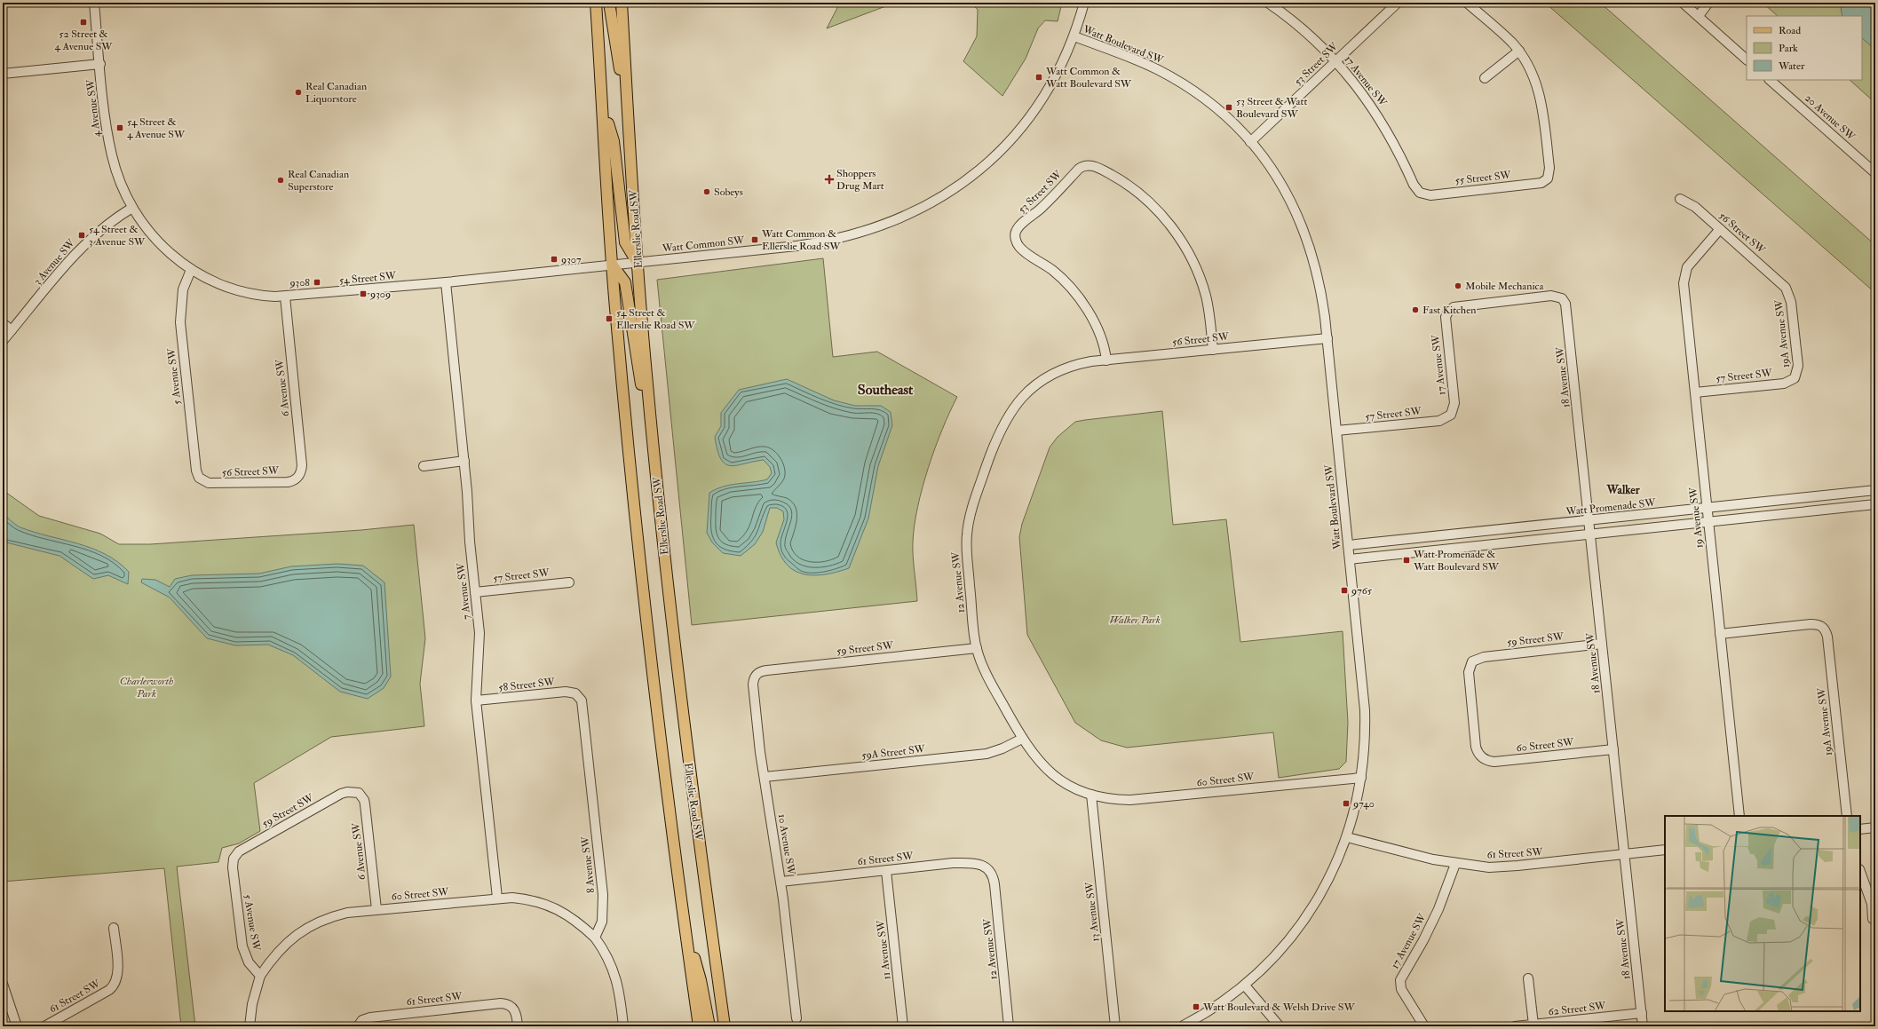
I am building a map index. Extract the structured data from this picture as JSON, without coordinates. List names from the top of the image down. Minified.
{"streets":{"main road":["Ellerslie Road SW"],"street":["Watt Boulevard SW","53 Street SW","17 Avenue SW","4 Avenue SW","20 Avenue SW","55 Street SW","56 Street SW","Watt Common SW","3 Avenue SW","54 Street SW","19A Avenue SW","57 Street SW","5 Avenue SW","18 Avenue SW","6 Avenue SW","Watt Promenade SW","19 Avenue SW","12 Avenue SW","7 Avenue SW","59 Street SW","58 Street SW","60 Street SW","59A Street SW","10 Avenue SW","61 Street SW","8 Avenue SW","13 Avenue SW","11 Avenue SW","62 Street SW"]},"crossings":[["Watt Boulevard SW","53 Street SW"],["Watt Boulevard SW","56 Street SW"],["Watt Boulevard SW","Watt Common SW"],["Watt Boulevard SW","57 Street SW"],["Watt Boulevard SW","Watt Promenade SW"],["Watt Boulevard SW","60 Street SW"],["Watt Boulevard SW","61 Street SW"],["53 Street SW","17 Avenue SW"],["53 Street SW","56 Street SW"],["17 Avenue SW","55 Street SW"],["17 Avenue SW","57 Street SW"],["17 Avenue SW","18 Avenue SW"],["17 Avenue SW","61 Street SW"],["4 Avenue SW","3 Avenue SW"],["4 Avenue SW","54 Street SW"],["Ellerslie Road SW","Watt Common SW"],["Ellerslie Road SW","54 Street SW"],["56 Street SW","19A Avenue SW"],["56 Street SW","5 Avenue SW"],["56 Street SW","6 Avenue SW"],["56 Street SW","19 Avenue SW"],["56 Street SW","12 Avenue SW"],["Watt Common SW","54 Street SW"],["3 Avenue SW","54 Street SW"],["54 Street SW","5 Avenue SW"],["54 Street SW","6 Avenue SW"],["54 Street SW","7 Avenue SW"],["19A Avenue SW","57 Street SW"],["19A Avenue SW","19 Avenue SW"],["57 Street SW","19 Avenue SW"],["57 Street SW","7 Avenue SW"],["5 Avenue SW","59 Street SW"],["5 Avenue SW","60 Street SW"],["18 Avenue SW","Watt Promenade SW"],["18 Avenue SW","59 Street SW"],["18 Avenue SW","60 Street SW"],["18 Avenue SW","61 Street SW"],["18 Avenue SW","62 Street SW"],["6 Avenue SW","59 Street SW"],["6 Avenue SW","60 Street SW"],["Watt Promenade SW","19 Avenue SW"],["12 Avenue SW","59 Street SW"],["12 Avenue SW","60 Street SW"],["12 Avenue SW","59A Street SW"],["12 Avenue SW","61 Street SW"],["12 Avenue SW","13 Avenue SW"],["7 Avenue SW","58 Street SW"],["7 Avenue SW","60 Street SW"],["59 Street SW","60 Street SW"],["59 Street SW","10 Avenue SW"],["58 Street SW","8 Avenue SW"],["60 Street SW","8 Avenue SW"],["60 Street SW","13 Avenue SW"],["59A Street SW","10 Avenue SW"],["10 Avenue SW","61 Street SW"],["61 Street SW","11 Avenue SW"]],"districts":["Southeast","Walker"],"parks":["Walker Park","Charlesworth Park"],"places":{"transit":["52 Street & 4 Avenue SW","Watt Common & Watt Boulevard SW","53 Street & Watt Boulevard SW","54 Street & 4 Avenue SW","54 Street & 3 Avenue SW","Watt Common & Ellerslie Road SW","9307","9308","9309","54 Street & Ellerslie Road SW","Watt Promenade & Watt Boulevard SW","9765","9740","Watt Boulevard & Welsh Drive SW"],"other":["Real Canadian Liquorstore","Real Canadian Superstore","Sobeys","Mobile Mechanica","Fast Kitchen"],"health":["Shoppers Drug Mart"]},"legend":["Road","Park","Water"]}
